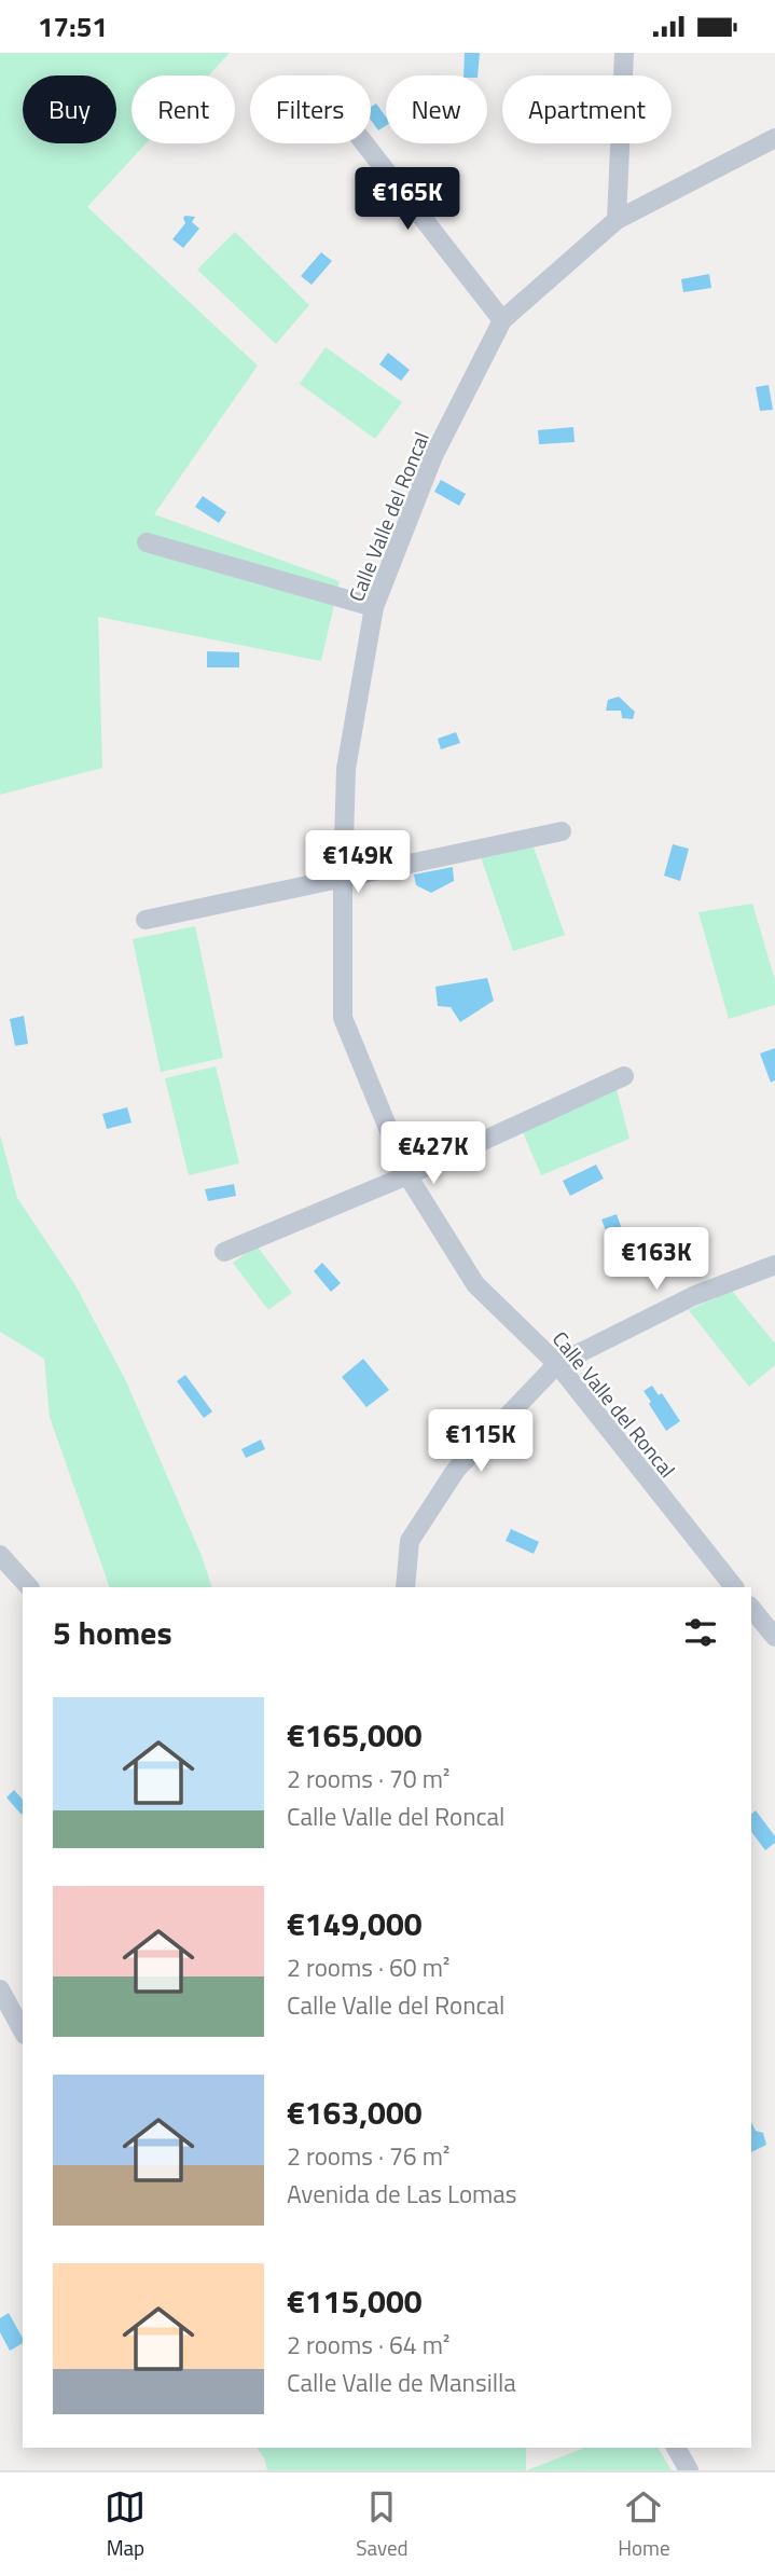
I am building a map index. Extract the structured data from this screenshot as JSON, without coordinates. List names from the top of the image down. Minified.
{"streets":{"street":["Calle Valle del Roncal"]},"page":{"status":"17:51","chip":["Buy","Rent","Filters","New","Apartment"],"price":["€165K","€149K","€427K","€163K","€115K"],"heading":"5 homes","list":[{"name":"€165,000","note":"2 rooms · 70 m² · Calle Valle del Roncal"},{"name":"€149,000","note":"2 rooms · 60 m² · Calle Valle del Roncal"},{"name":"€163,000","note":"2 rooms · 76 m² · Avenida de Las Lomas"},{"name":"€115,000","note":"2 rooms · 64 m² · Calle Valle de Mansilla"}],"tabs":["Map","Saved","Home"]}}
